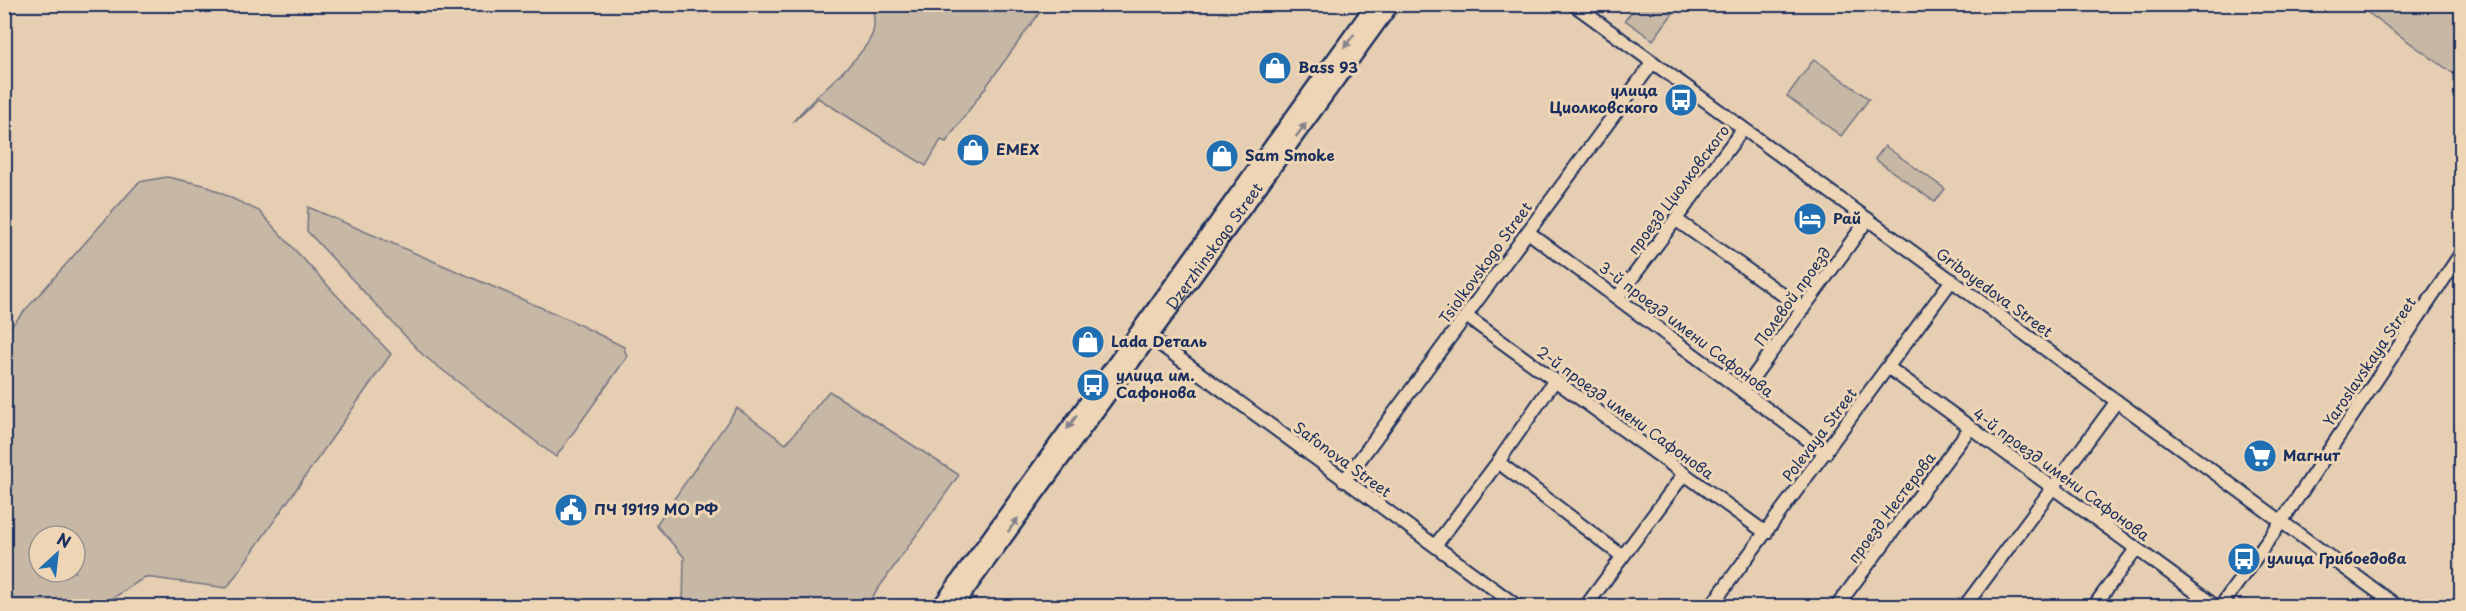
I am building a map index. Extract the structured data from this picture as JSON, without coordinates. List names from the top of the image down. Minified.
{"streets":{"main road":["Dzerzhinskogo Street"],"street":["проезд Циолковского","Tsiolkovskogo Street","Griboyedova Street","Полевой проезд","3-й проезд имени Сафонова","Yaroslavskaya Street","2-й проезд имени Сафонова","Polevaya Street","Safonova Street","4-й проезд имени Сафонова","проезд Нестерова"]},"crossings":[["проезд Циолковского","Griboyedova Street"],["проезд Циолковского","3-й проезд имени Сафонова"],["Dzerzhinskogo Street","Safonova Street"],["Tsiolkovskogo Street","Griboyedova Street"],["Tsiolkovskogo Street","3-й проезд имени Сафонова"],["Tsiolkovskogo Street","2-й проезд имени Сафонова"],["Tsiolkovskogo Street","Safonova Street"],["Griboyedova Street","Полевой проезд"],["Griboyedova Street","Yaroslavskaya Street"],["Griboyedova Street","Polevaya Street"],["Полевой проезд","3-й проезд имени Сафонова"],["3-й проезд имени Сафонова","Polevaya Street"],["2-й проезд имени Сафонова","Polevaya Street"],["Polevaya Street","4-й проезд имени Сафонова"],["4-й проезд имени Сафонова","проезд Нестерова"]],"places":{"shop":["Bass 93","EMEX","Sam Smoke","Lada Dеталь"],"bus stop":["улица Циолковского","улица им. Сафонова","улица Грибоедова"],"hotel":["Рай"],"supermarket":["Магнит"],"public building":["ПЧ 19119 МО РФ"]},"north":"top right"}
